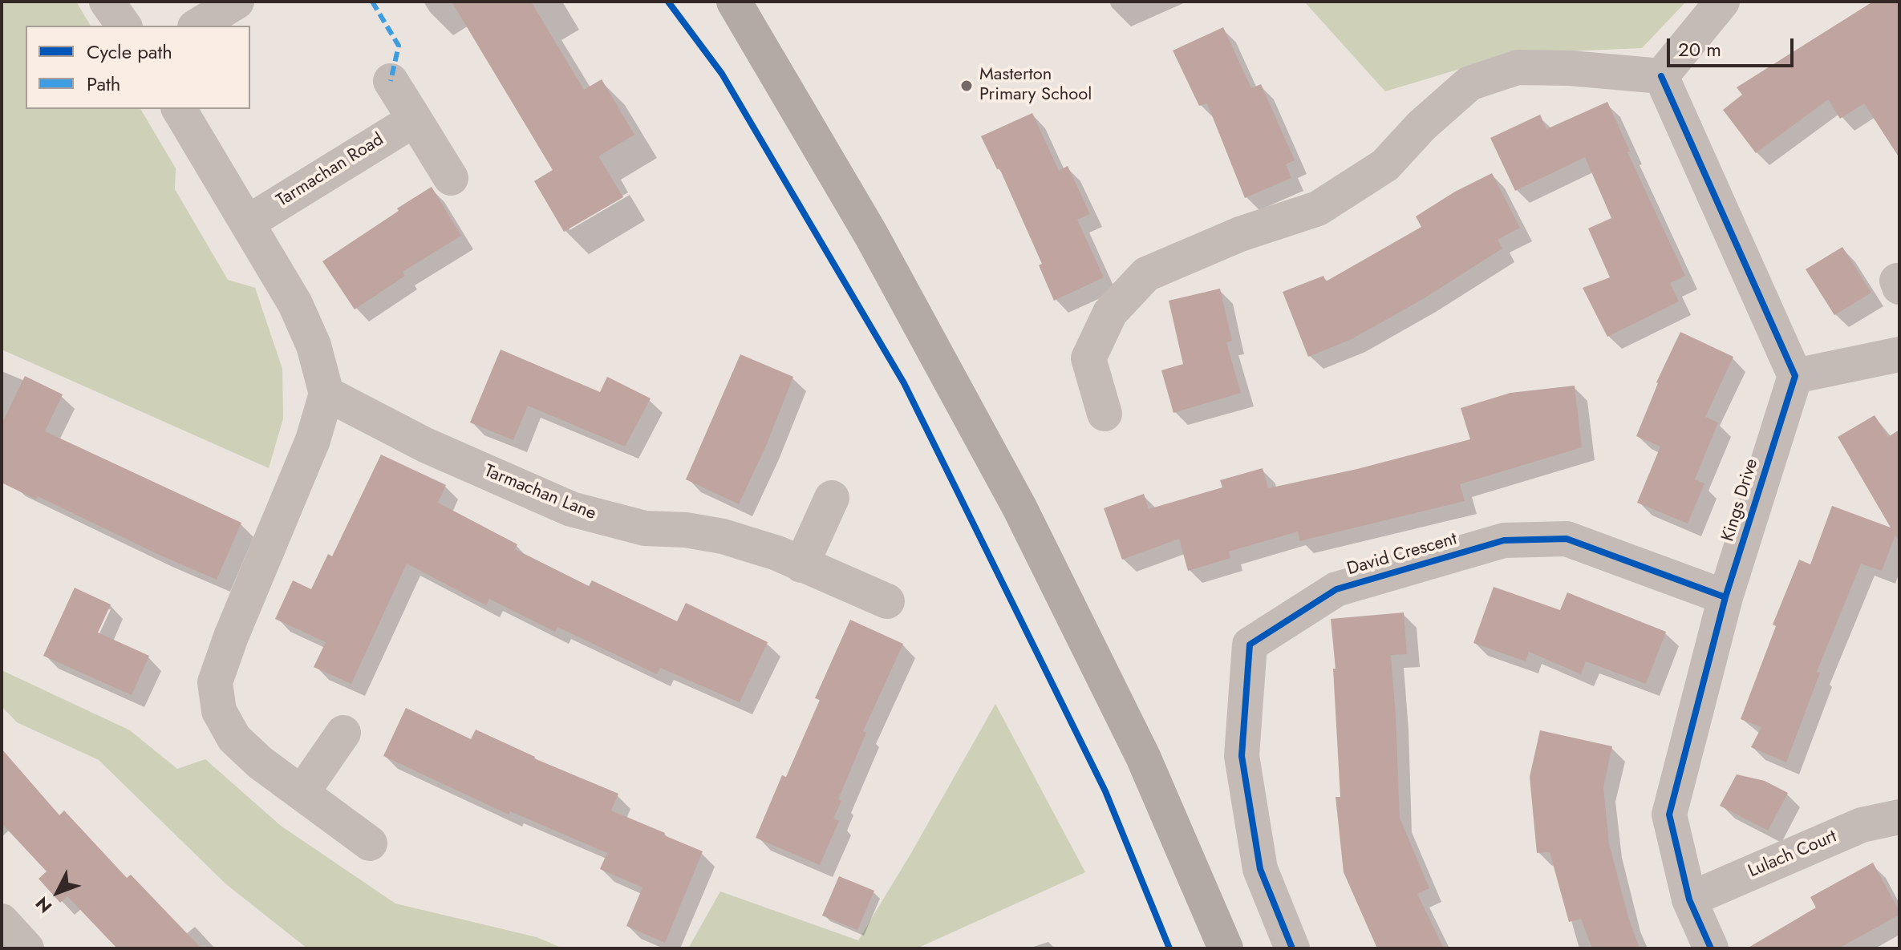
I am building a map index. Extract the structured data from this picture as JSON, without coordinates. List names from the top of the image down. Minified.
{"streets":{"street":["Tarmachan Road","Tarmachan Lane","Kings Drive","David Crescent","Lulach Court"]},"crossings":[["Kings Drive","David Crescent"],["Kings Drive","Lulach Court"]],"places":["Masterton Primary School"],"legend":["Cycle path","Path"],"scale_bar":"20 m","north":"bottom left"}
